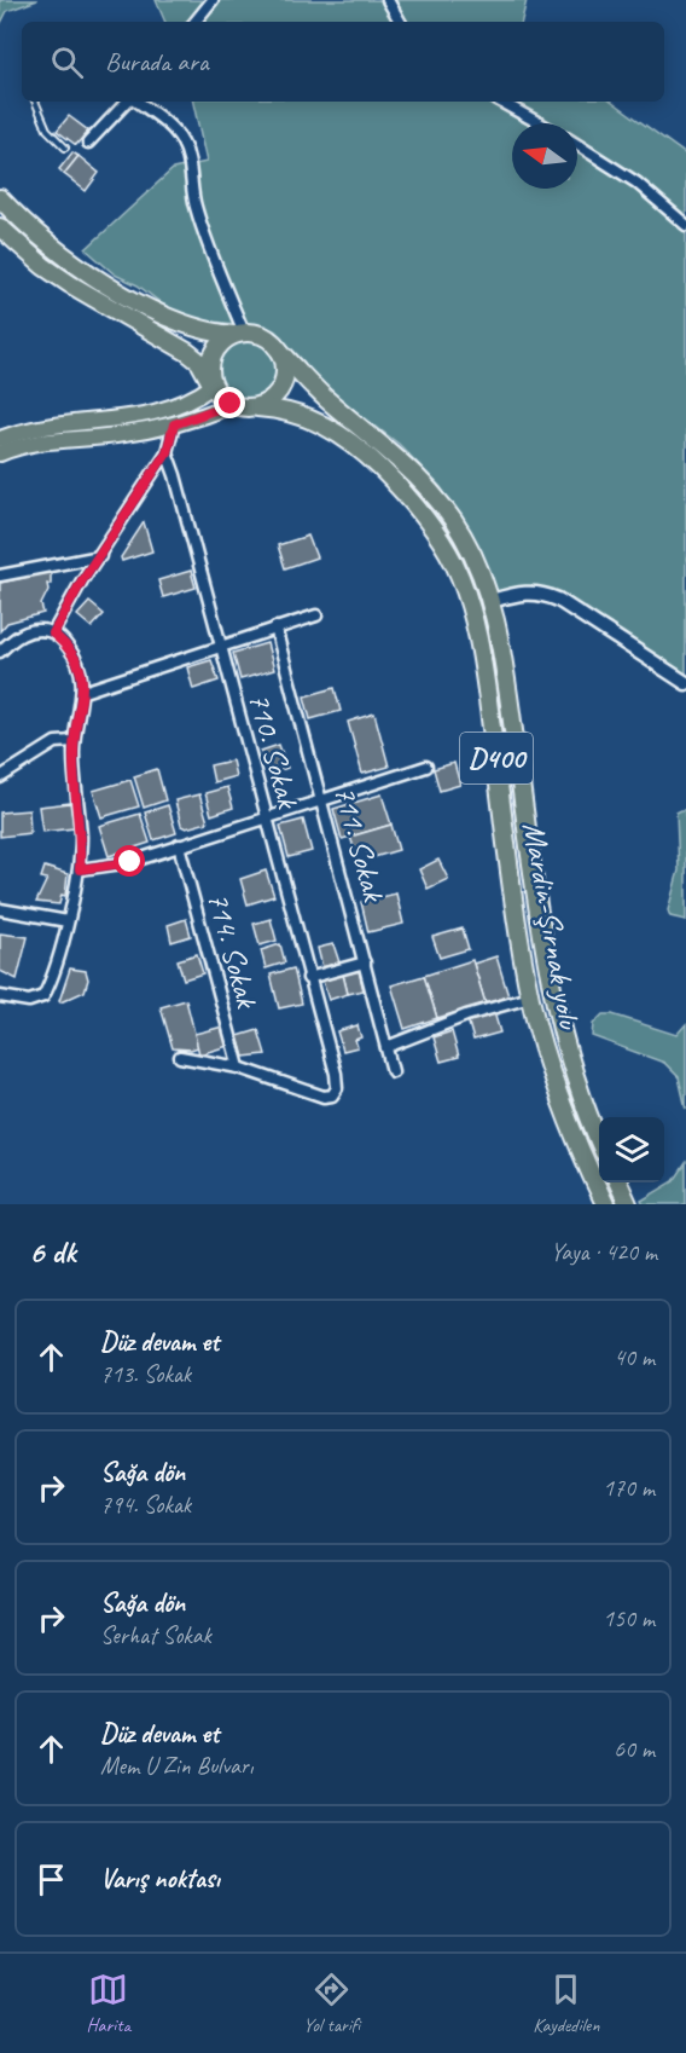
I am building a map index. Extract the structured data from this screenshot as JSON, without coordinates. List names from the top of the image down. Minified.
{"streets":{"highway":["D400","Mardin-Şırnak yolu"],"street":["710. Sokak","711. Sokak","714. Sokak"]},"crossings":[["710. Sokak","714. Sokak"]],"north":"left","page":{"search":"Burada ara","heading":["6 dk","Yaya · 420 m"],"list":[["Düz devam et","713. Sokak","40 m"],["Sağa dön","794. Sokak","170 m"],["Sağa dön","Serhat Sokak","150 m"],["Düz devam et","Mem U Zin Bulvarı","60 m"],"Varış noktası"],"nav":["Harita","Yol tarifi","Kaydedilen"]}}
